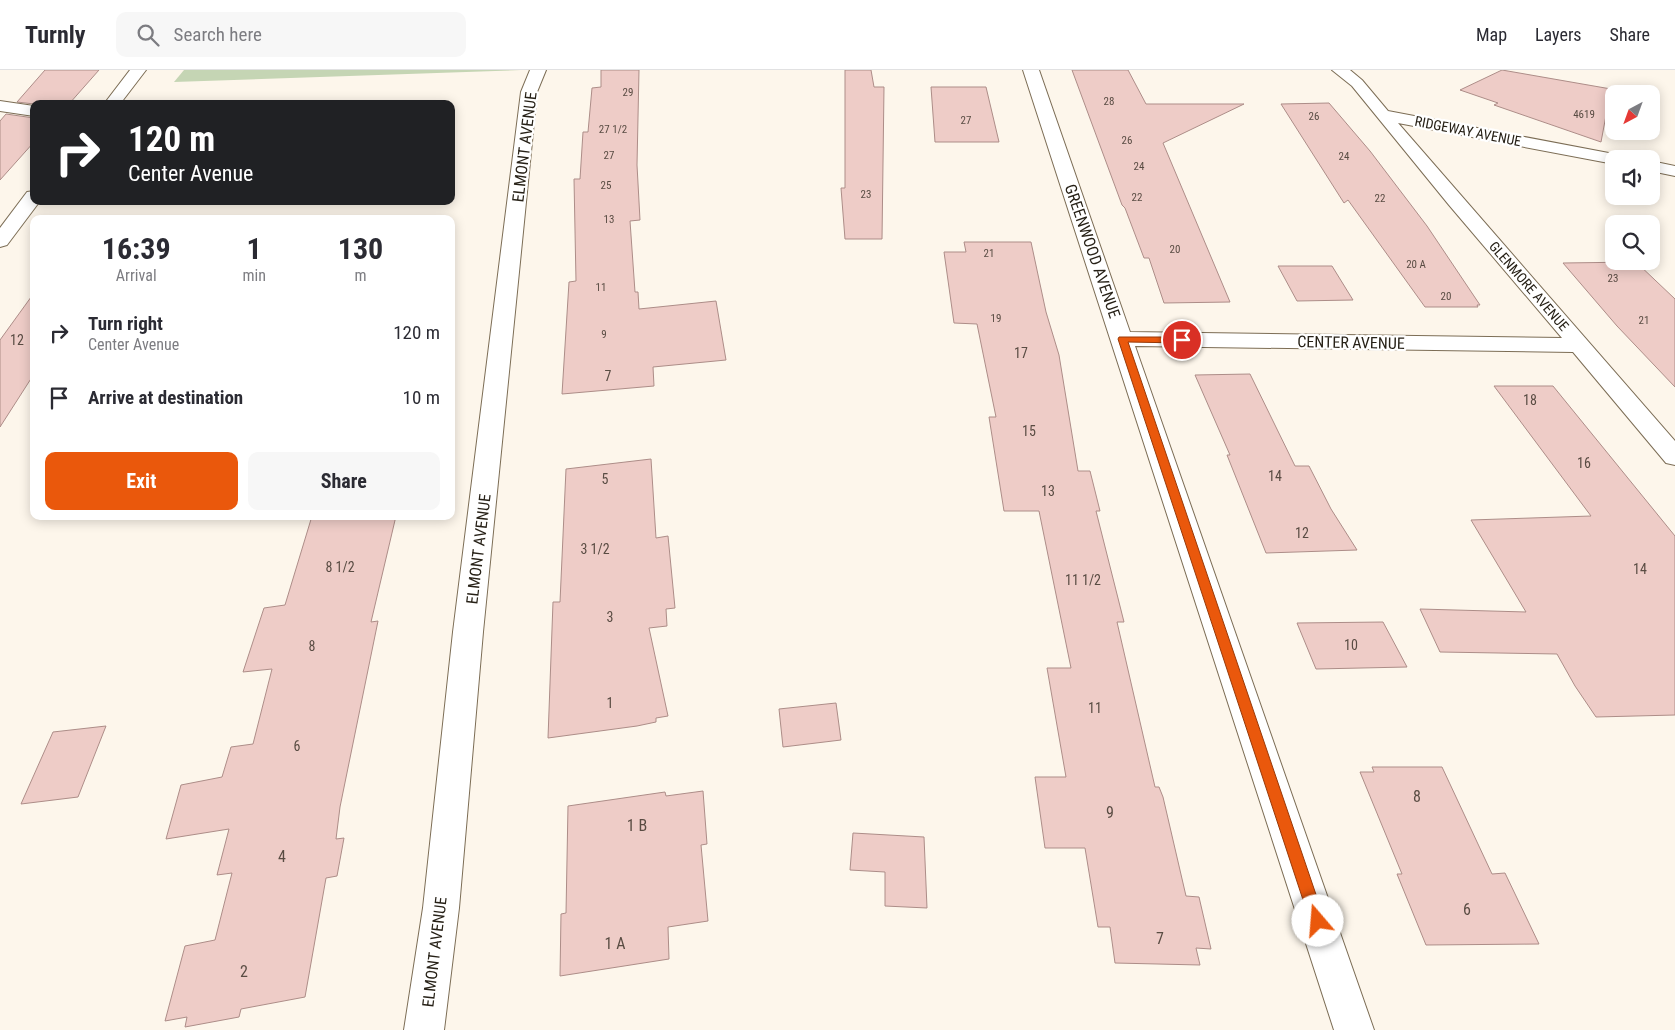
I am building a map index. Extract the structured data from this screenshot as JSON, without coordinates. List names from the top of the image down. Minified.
{"streets":{"street":["RIDGEWAY AVENUE","ELMONT AVENUE","GREENWOOD AVENUE","GLENMORE AVENUE","CENTER AVENUE"]},"crossings":[["RIDGEWAY AVENUE","GLENMORE AVENUE"],["GREENWOOD AVENUE","CENTER AVENUE"],["GLENMORE AVENUE","CENTER AVENUE"]],"house_numbers":["29","28","4619","26","27","27 1/2","26","27","24","24","25","23","22","22","13","20","21","20 A","23","11","20","19","21","9","12","17","7","18","15","16","14","5","13","12","3 1/2","8 1/2","14","11 1/2","3","10","8","1","11","6","8","9","1 B","4","6","7","1 A","2"],"north":"bottom left","page":{"header":"Turnly","search":"Search here","nav":["Map","Layers","Share"],"turn":["120 m","Center Avenue"],"eta":["16:39","Arrival","1","min","130","m"],"list":[{"name":"Turn right","note":"Center Avenue","value":"120 m"},{"name":"Arrive at destination","value":"10 m"}],"buttons":["Exit","Share"]}}
